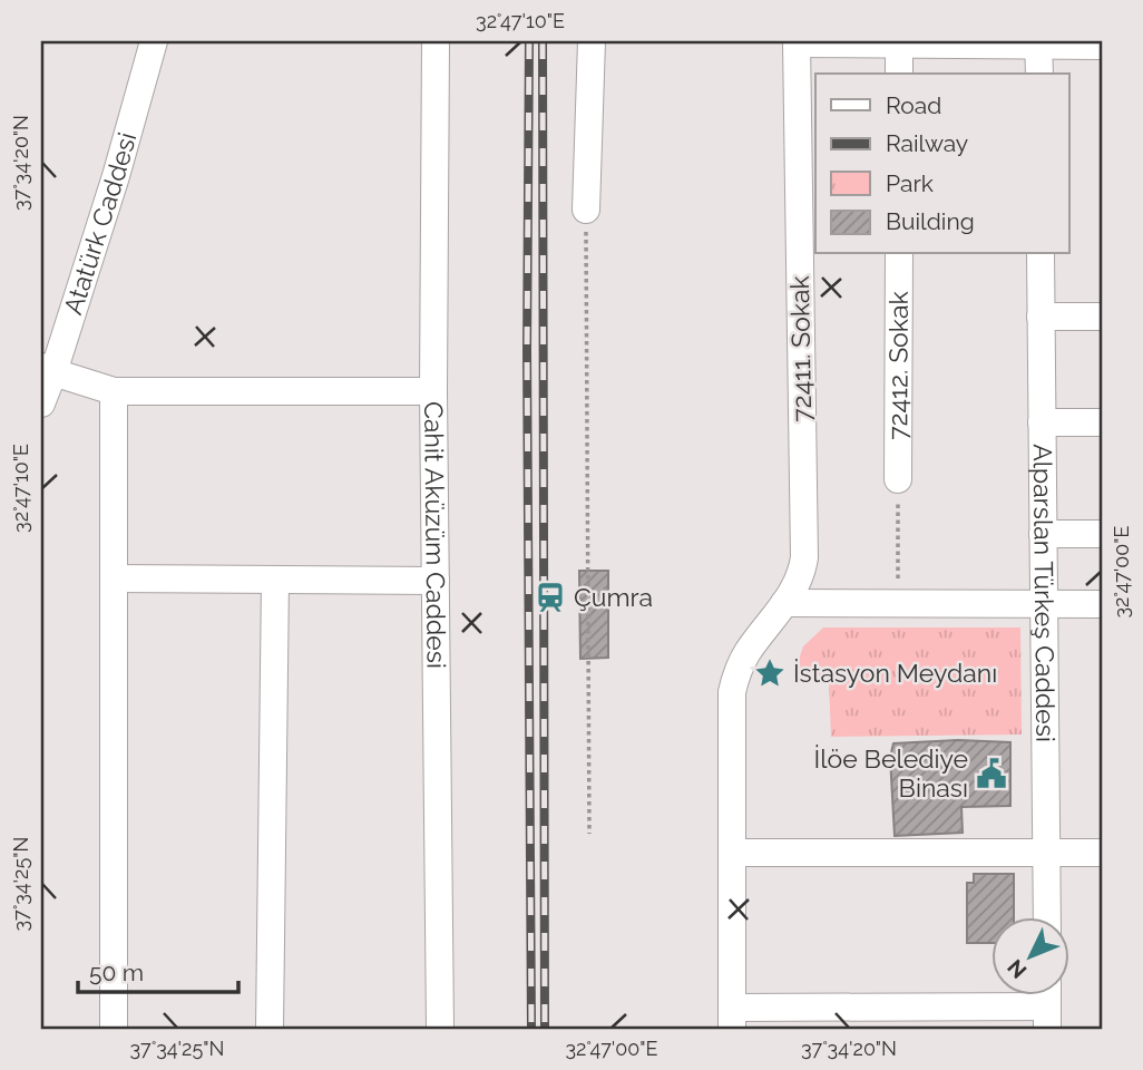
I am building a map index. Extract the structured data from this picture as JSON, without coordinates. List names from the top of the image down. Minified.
{"streets":{"street":["Atatürk Caddesi","72411. Sokak","72412. Sokak","Cahit Aküzüm Caddesi","Alparslan Türkeş Caddesi"]},"places":{"station":["Çumra"],"place":["İstasyon Meydanı"],"public building":["İlöe Belediye Binası"]},"legend":["Road","Railway","Park","Building"],"scale_bar":"50 m","north":"bottom left","coordinates":["32°47'10\"E","37°34'20\"N","32°47'00\"E","37°34'25\"N"]}
